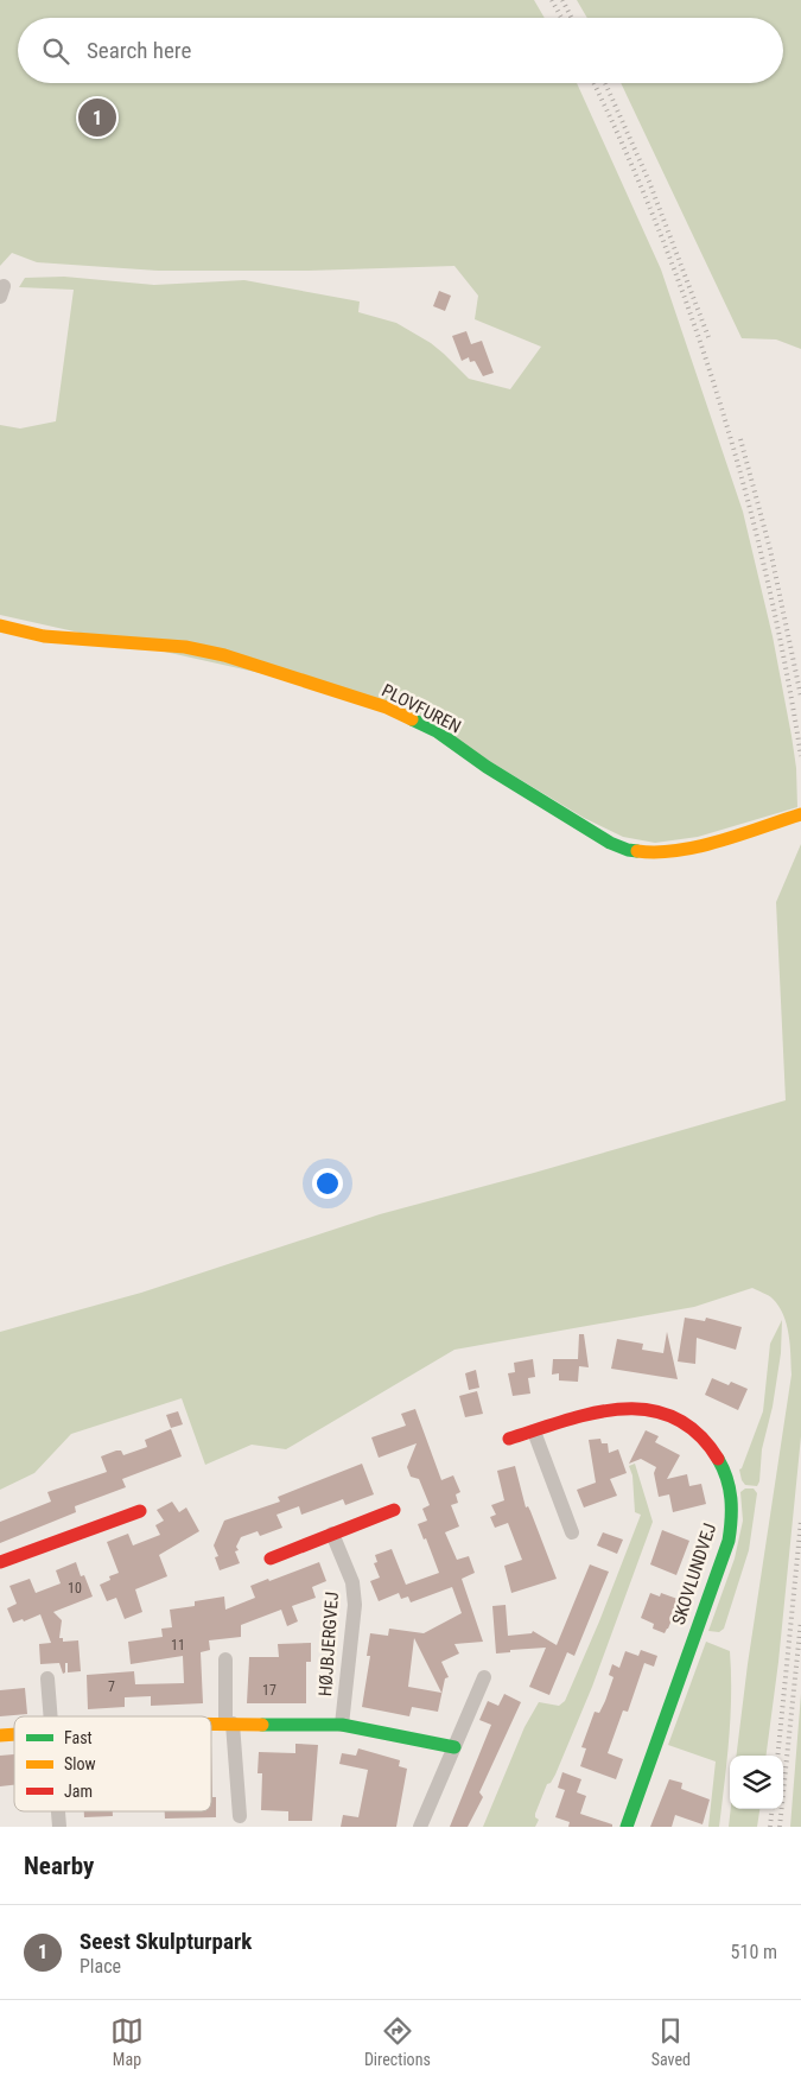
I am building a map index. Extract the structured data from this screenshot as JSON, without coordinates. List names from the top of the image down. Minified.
{"streets":{"street":["PLOVFUREN","SKOVLUNDVEJ","HØJBJERGVEJ"]},"house_numbers":["10","11","7","17"],"legend":["Fast","Slow","Jam"],"page":{"search":"Search here","pins":"1","heading":"Nearby","list":[{"mark":"1","name":"Seest Skulpturpark","note":"Place","value":"510 m"}],"nav":["Map","Directions","Saved"]}}
